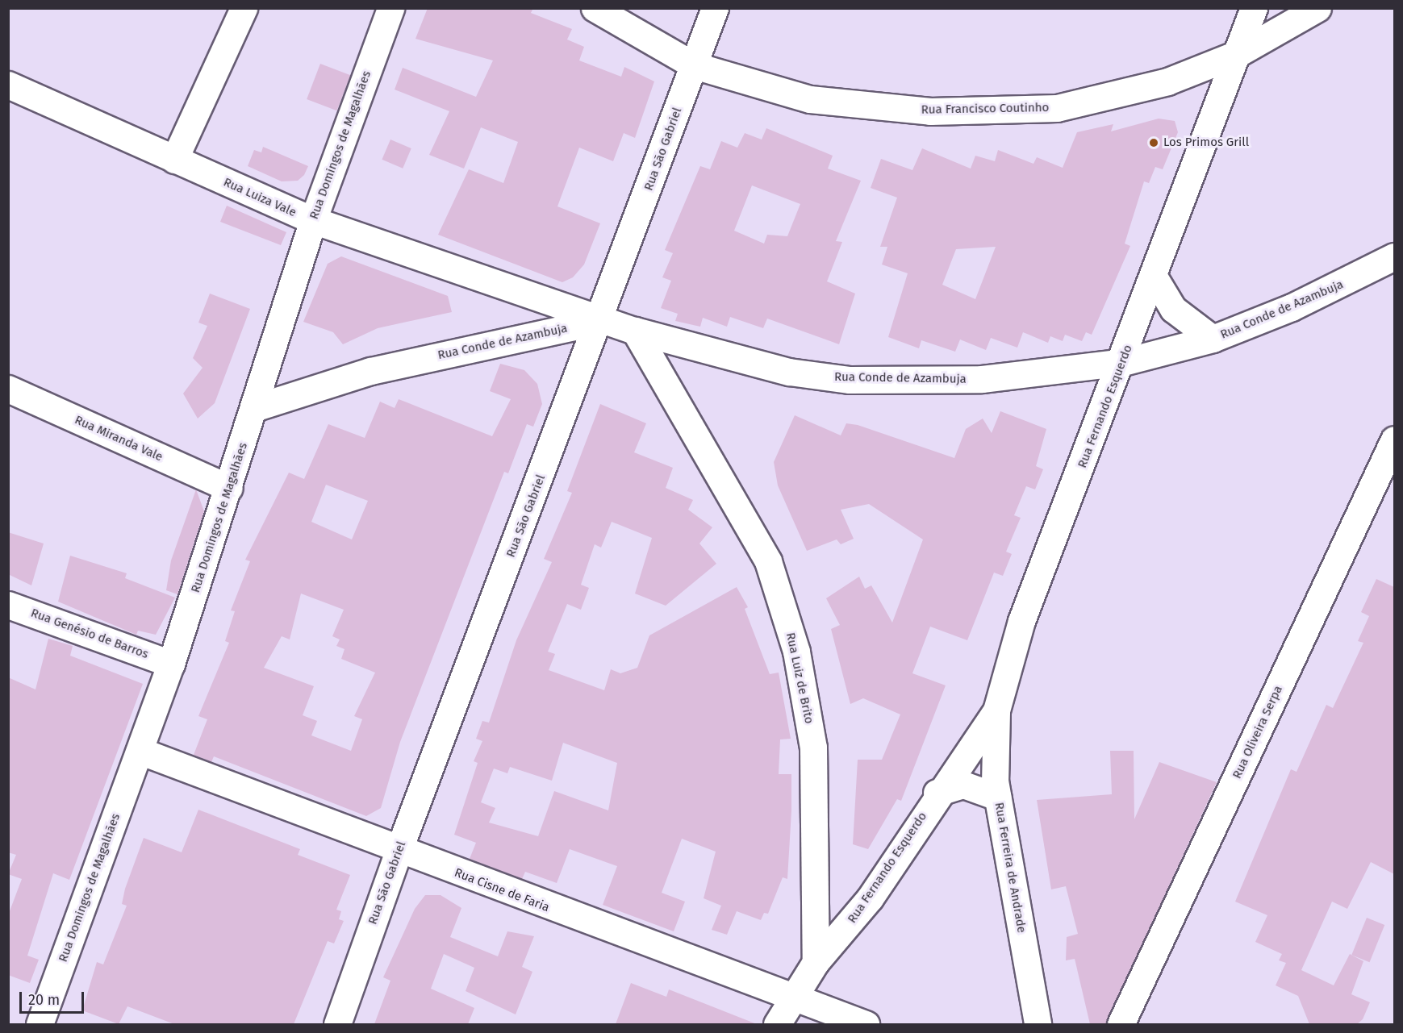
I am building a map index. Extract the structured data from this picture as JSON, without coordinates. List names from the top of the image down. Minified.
{"streets":{"street":["Rua Francisco Coutinho","Rua Domingos de Magalhães","Rua São Gabriel","Rua Luiza Vale","Rua Conde de Azambuja","Rua Fernando Esquerdo","Rua Miranda Vale","Rua Genésio de Barros","Rua Luiz de Brito","Rua Oliveira Serpa","Rua Ferreira de Andrade","Rua Cisne de Faria"]},"crossings":[["Rua Francisco Coutinho","Rua São Gabriel"],["Rua Francisco Coutinho","Rua Fernando Esquerdo"],["Rua Domingos de Magalhães","Rua Luiza Vale"],["Rua Domingos de Magalhães","Rua Conde de Azambuja"],["Rua Domingos de Magalhães","Rua Miranda Vale"],["Rua Domingos de Magalhães","Rua Genésio de Barros"],["Rua Domingos de Magalhães","Rua Cisne de Faria"],["Rua São Gabriel","Rua Luiza Vale"],["Rua São Gabriel","Rua Conde de Azambuja"],["Rua São Gabriel","Rua Cisne de Faria"],["Rua Luiza Vale","Rua Conde de Azambuja"],["Rua Conde de Azambuja","Rua Fernando Esquerdo"],["Rua Conde de Azambuja","Rua Luiz de Brito"],["Rua Fernando Esquerdo","Rua Luiz de Brito"],["Rua Fernando Esquerdo","Rua Ferreira de Andrade"]],"places":["Los Primos Grill"],"scale_bar":"20 m"}
